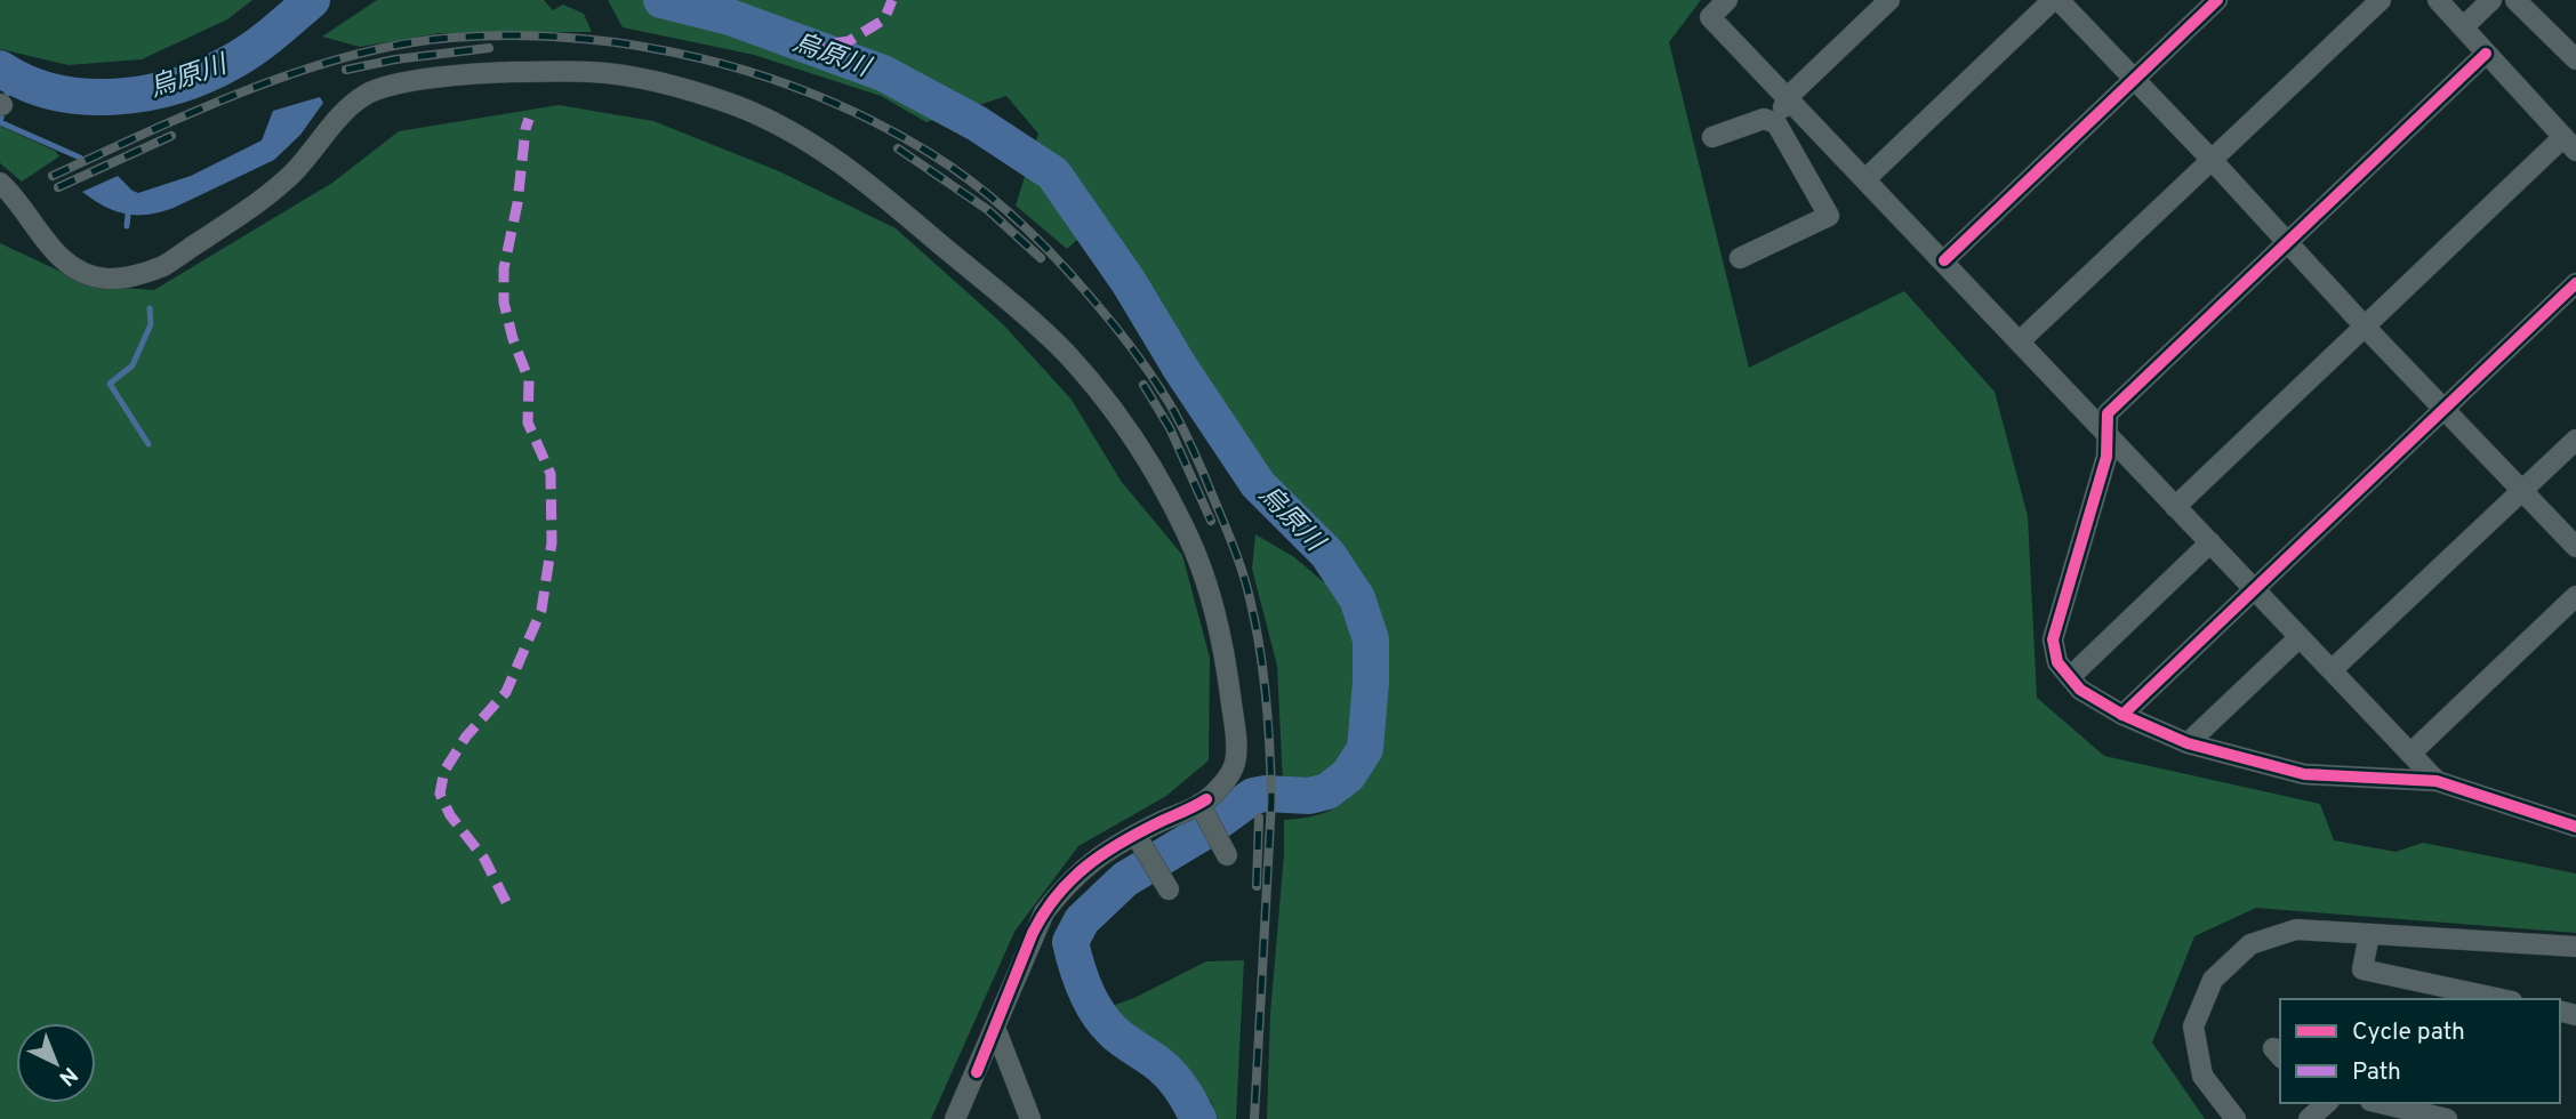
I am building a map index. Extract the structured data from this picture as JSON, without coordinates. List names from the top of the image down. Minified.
{"water":["烏原川"],"legend":["Cycle path","Path"],"north":"bottom right"}
